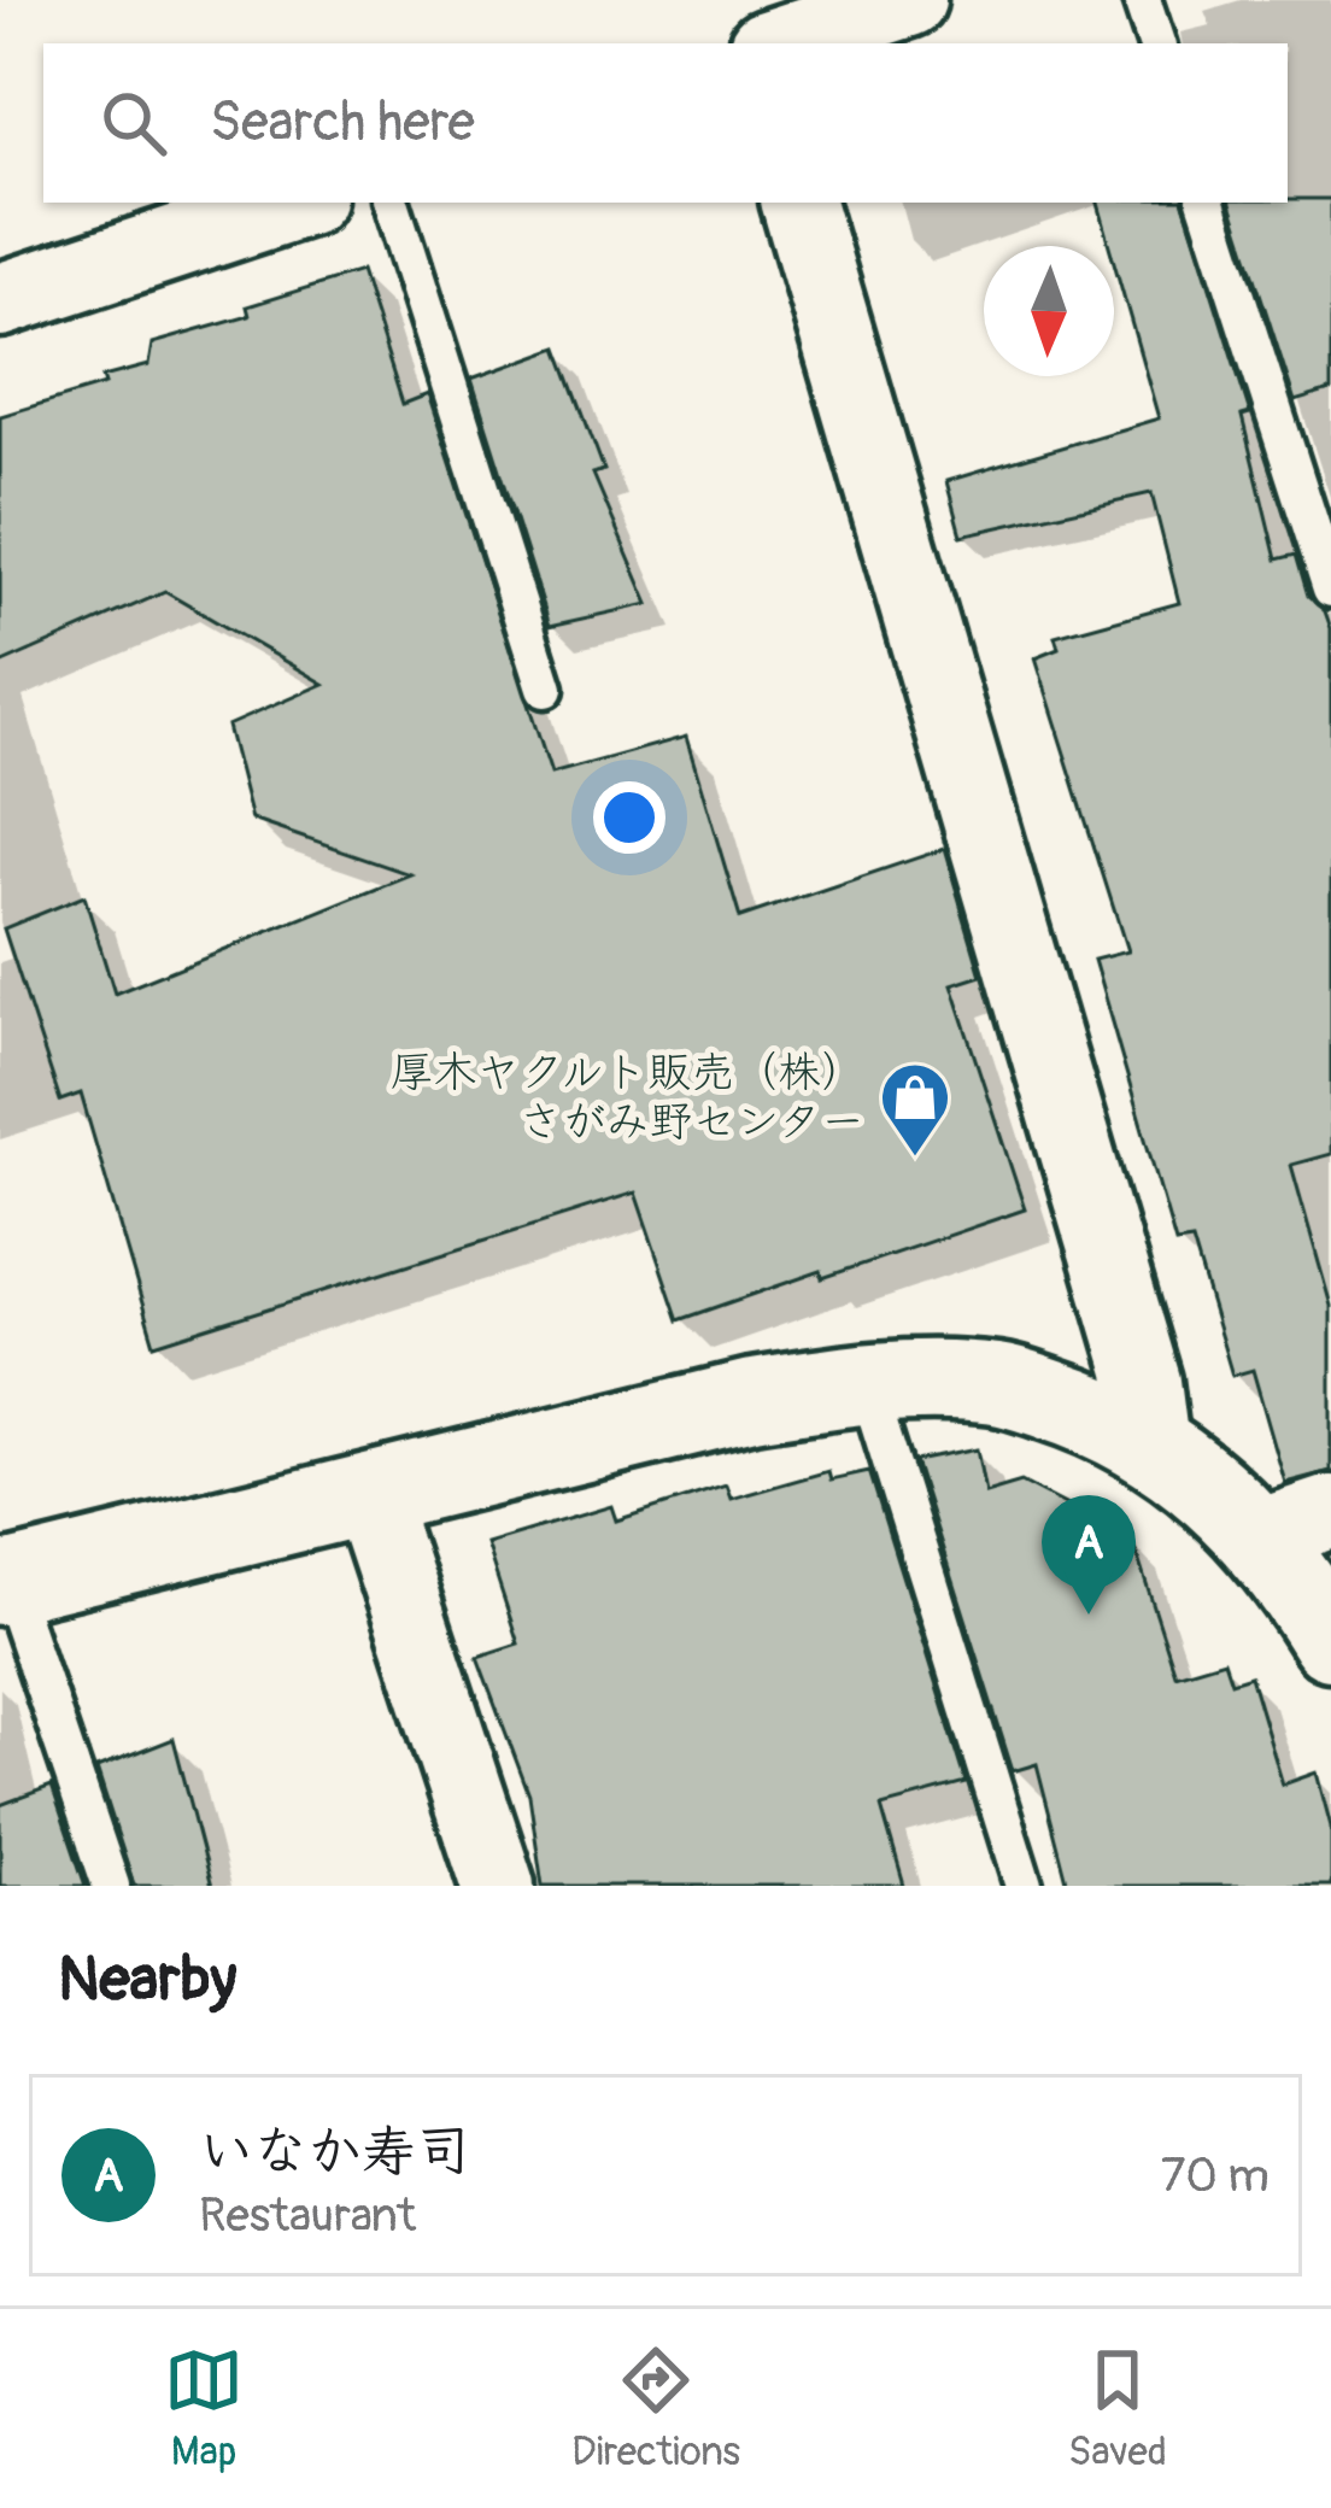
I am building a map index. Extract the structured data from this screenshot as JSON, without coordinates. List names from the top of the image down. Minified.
{"places":{"shop":["厚木ヤクルト販売（株） さがみ野センター"]},"north":"bottom","page":{"search":"Search here","pins":"A","heading":"Nearby","list":[{"mark":"A","name":"いなか寿司","note":"Restaurant","value":"70 m"}],"nav":["Map","Directions","Saved"]}}
